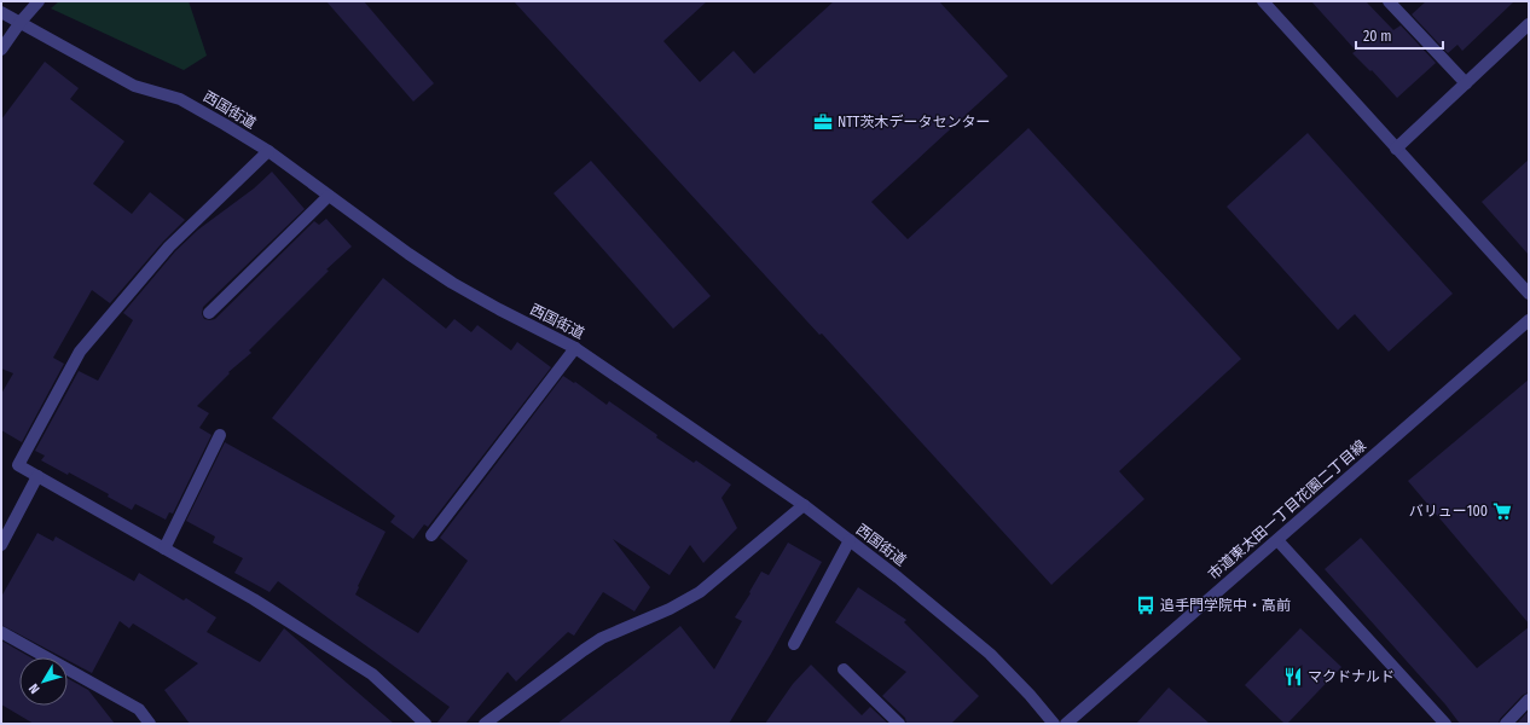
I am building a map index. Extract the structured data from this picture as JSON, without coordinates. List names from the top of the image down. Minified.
{"streets":{"street":["西国街道","市道東太田一丁目花園二丁目線"]},"places":{"office":["NTT茨木データセンター"],"supermarket":["バリュー100"],"bus stop":["追手門学院中・高前"],"restaurant":["マクドナルド"]},"scale_bar":"20 m","north":"bottom left"}
